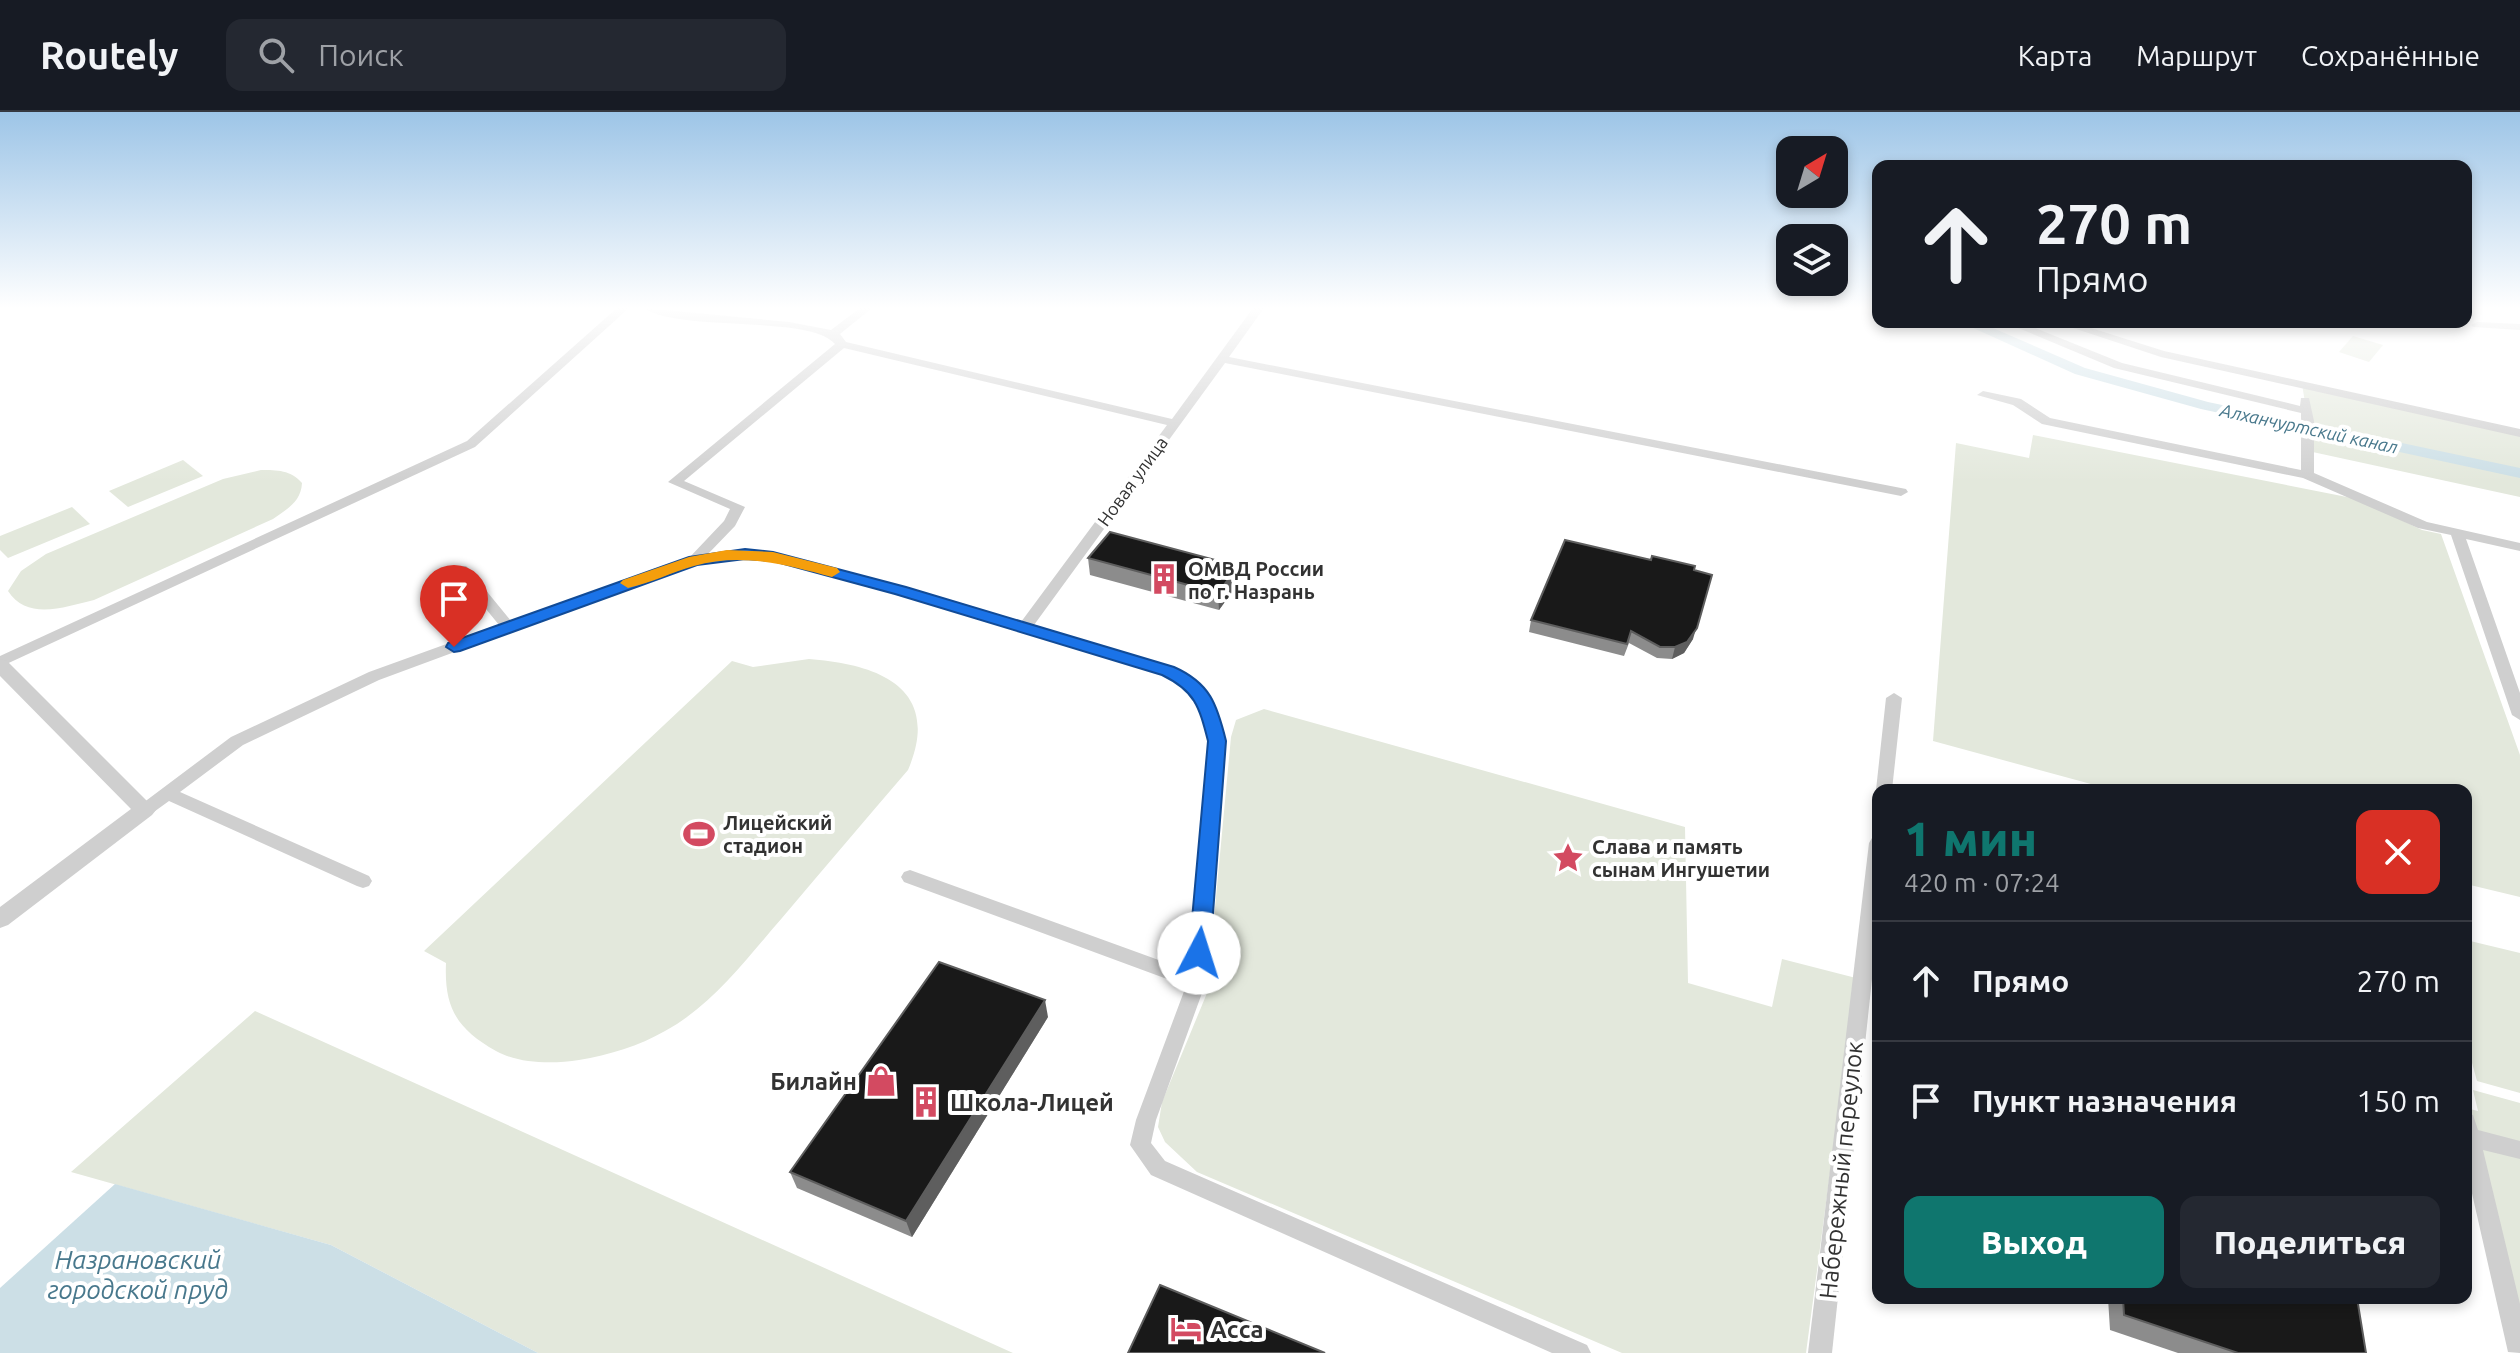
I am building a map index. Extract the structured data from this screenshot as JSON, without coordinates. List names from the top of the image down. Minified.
{"streets":{"street":["Новая улица","Набережный переулок"]},"water":["Алханчуртский канал","Назрановский городской пруд"],"places":{"building":["ОМВД России по г. Назрань","Школа-Лицей"],"sports":["Лицейский стадион"],"place":["Слава и память сынам Ингушетии"],"shop":["Билайн"],"hotel":["Асса"]},"north":"top right","page":{"header":"Routely","search":"Поиск","nav":["Карта","Маршрут","Сохранённые"],"turn":["270 m","Прямо"],"heading":["1 мин","420 m · 07:24"],"list":[{"name":"Прямо","value":"270 m"},{"name":"Пункт назначения","value":"150 m"}],"buttons":["Выход","Поделиться"]}}
